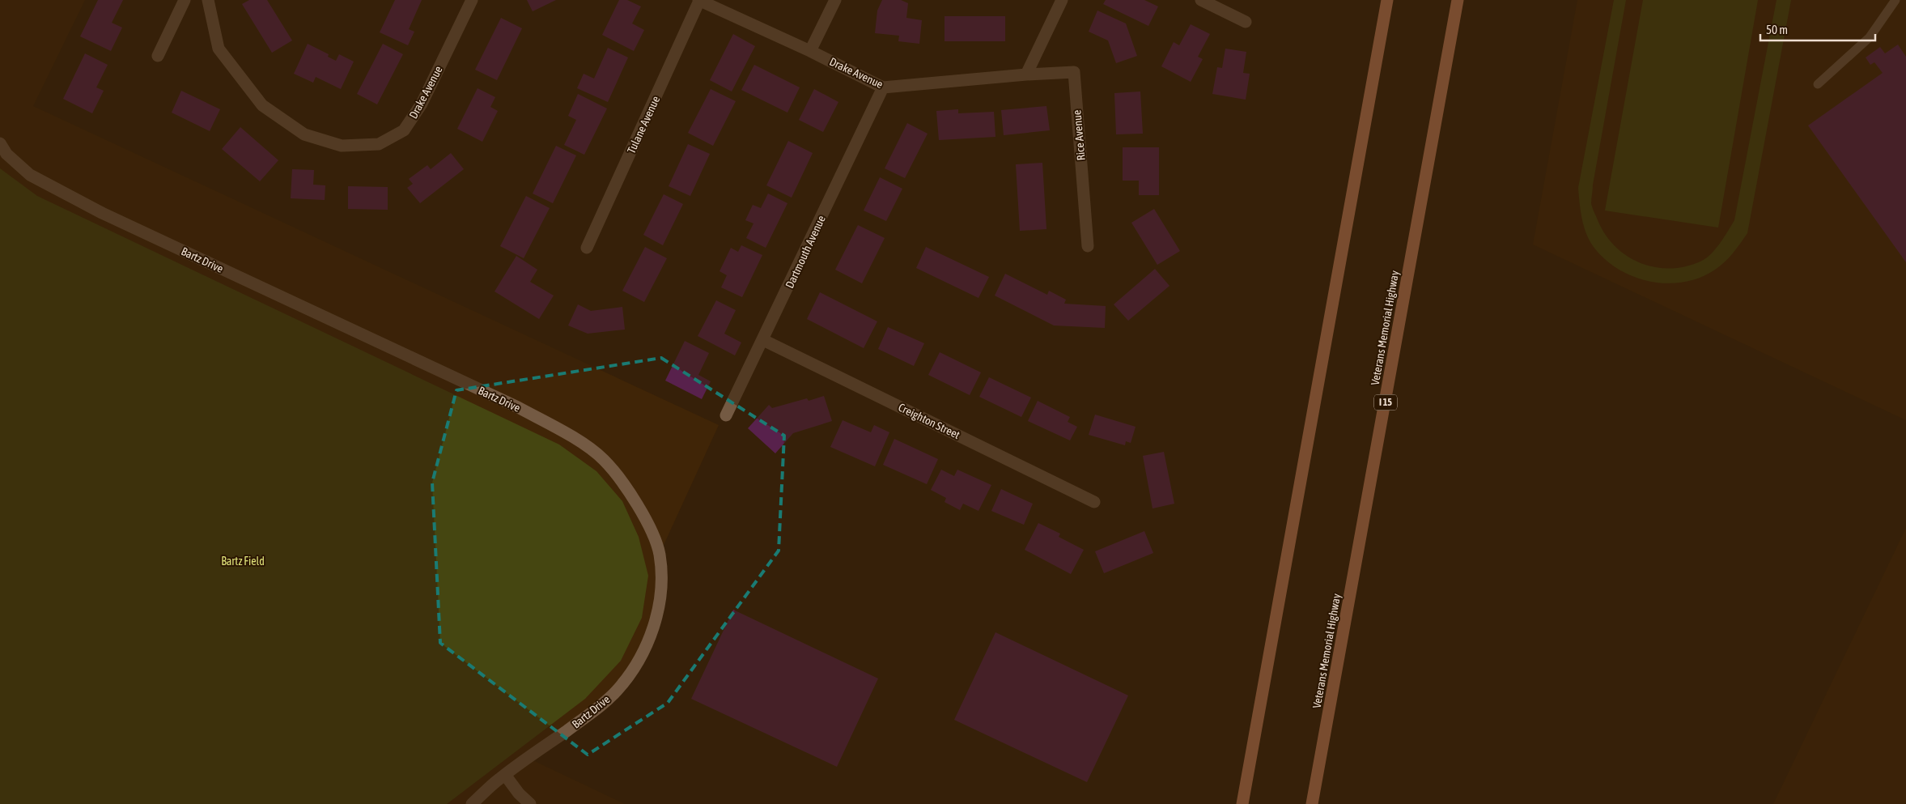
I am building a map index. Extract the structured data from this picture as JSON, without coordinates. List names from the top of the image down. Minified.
{"streets":{"highway":["Veterans Memorial Highway","I 15"],"street":["Drake Avenue","Tulane Avenue","Rice Avenue","Dartmouth Avenue","Bartz Drive","Creighton Street"]},"crossings":[["Drake Avenue","Tulane Avenue"],["Drake Avenue","Rice Avenue"],["Drake Avenue","Dartmouth Avenue"],["Dartmouth Avenue","Creighton Street"]],"parks":["Bartz Field"],"scale_bar":"50 m"}
